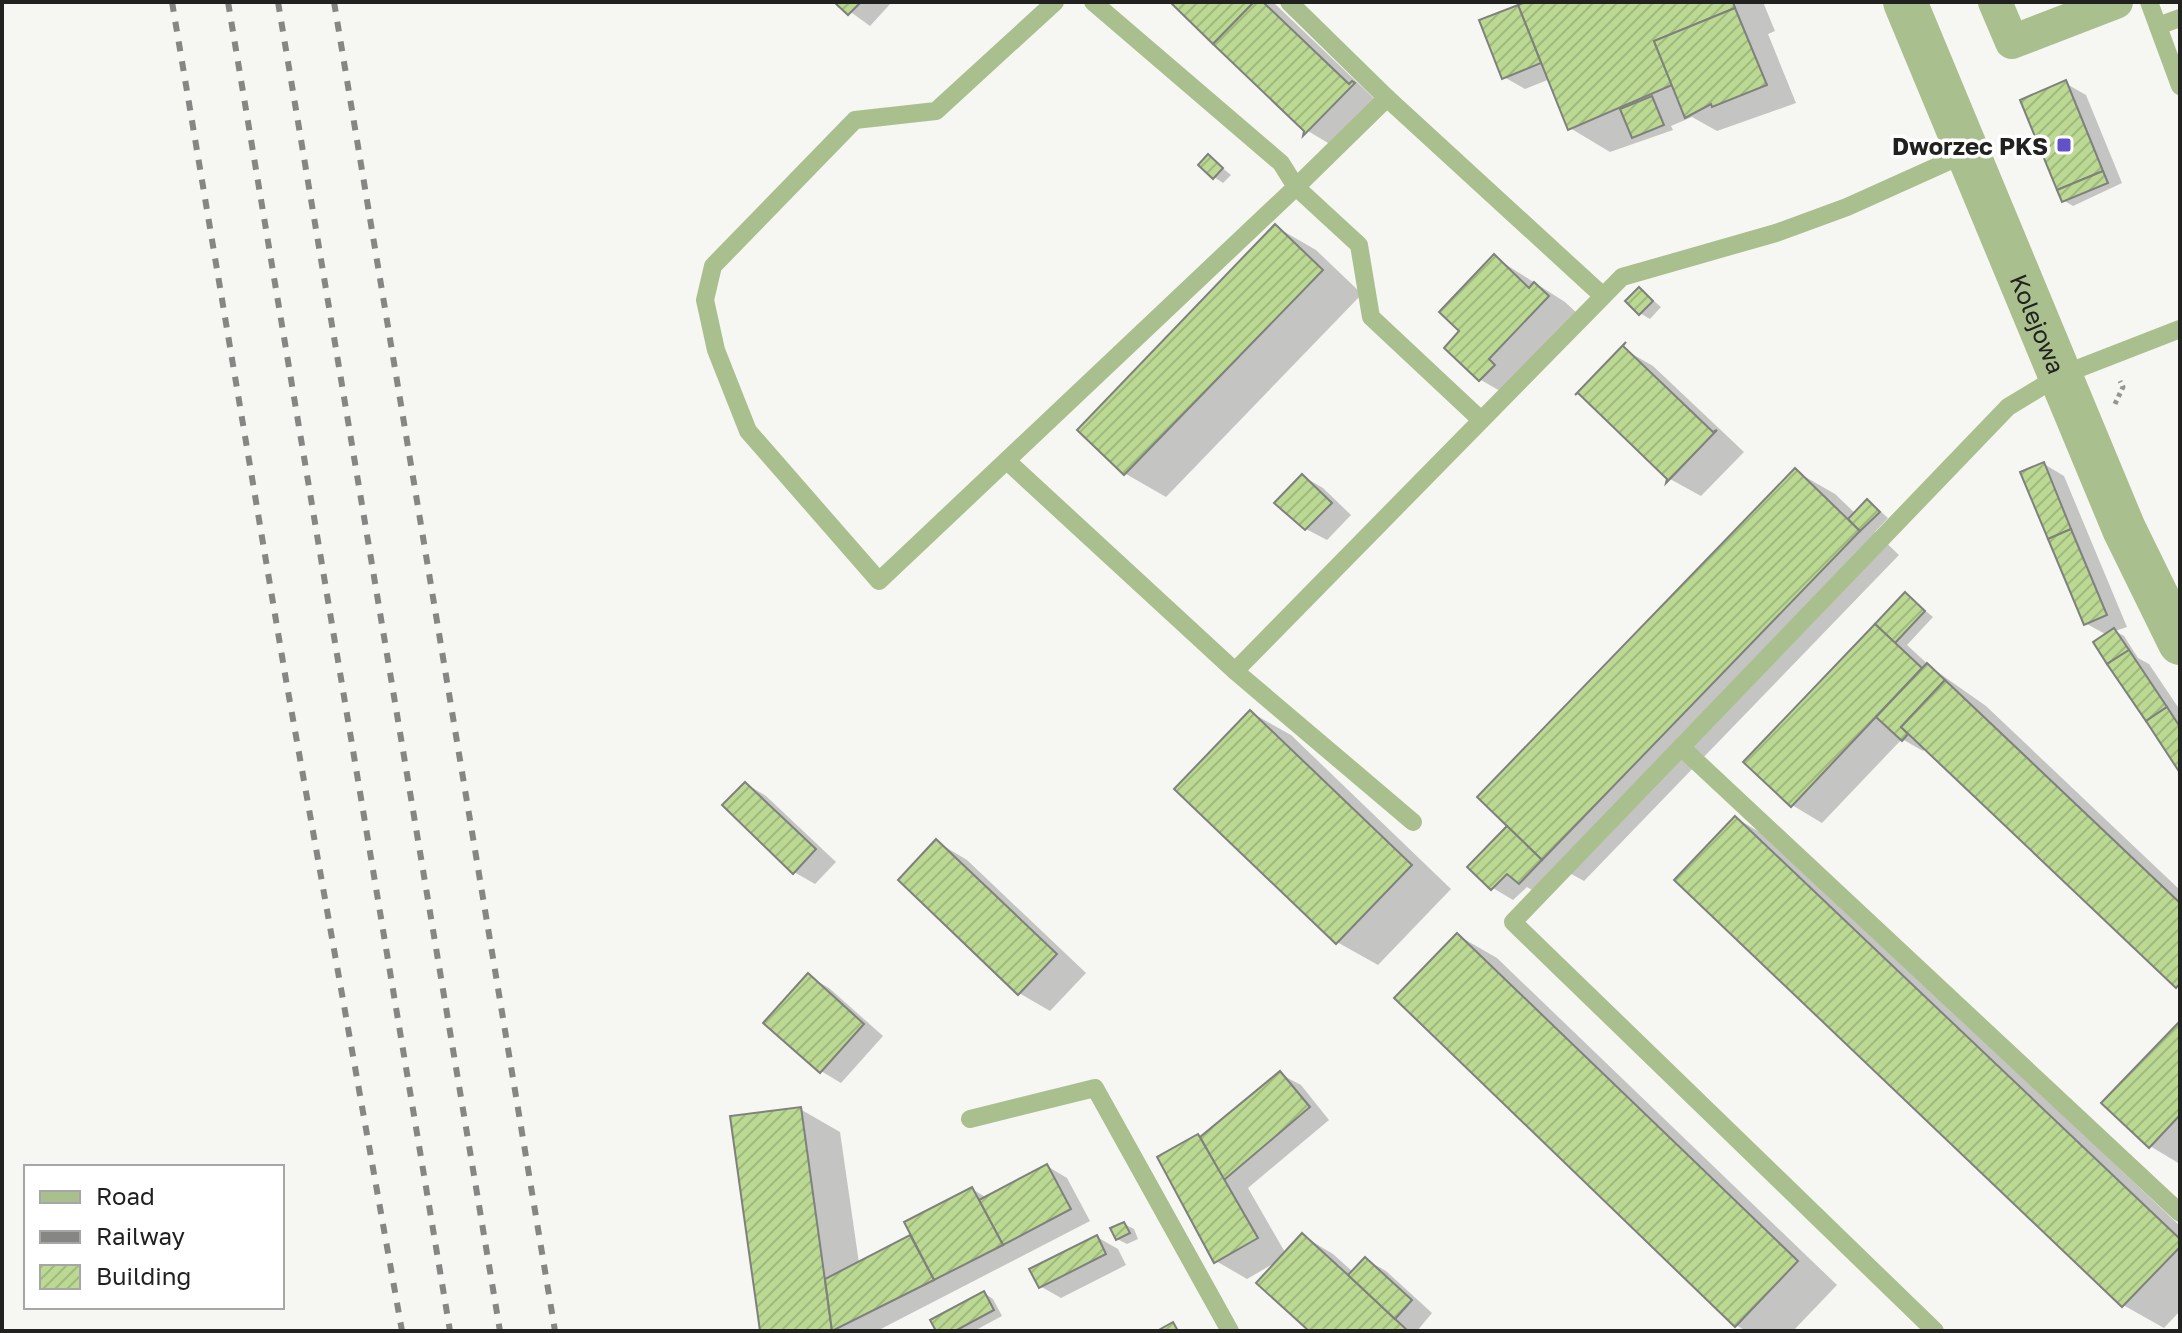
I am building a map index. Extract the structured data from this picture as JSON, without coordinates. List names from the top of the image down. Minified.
{"streets":{"street":["Kolejowa"]},"places":{"transit":["Dworzec PKS"]},"legend":["Road","Railway","Building"]}
